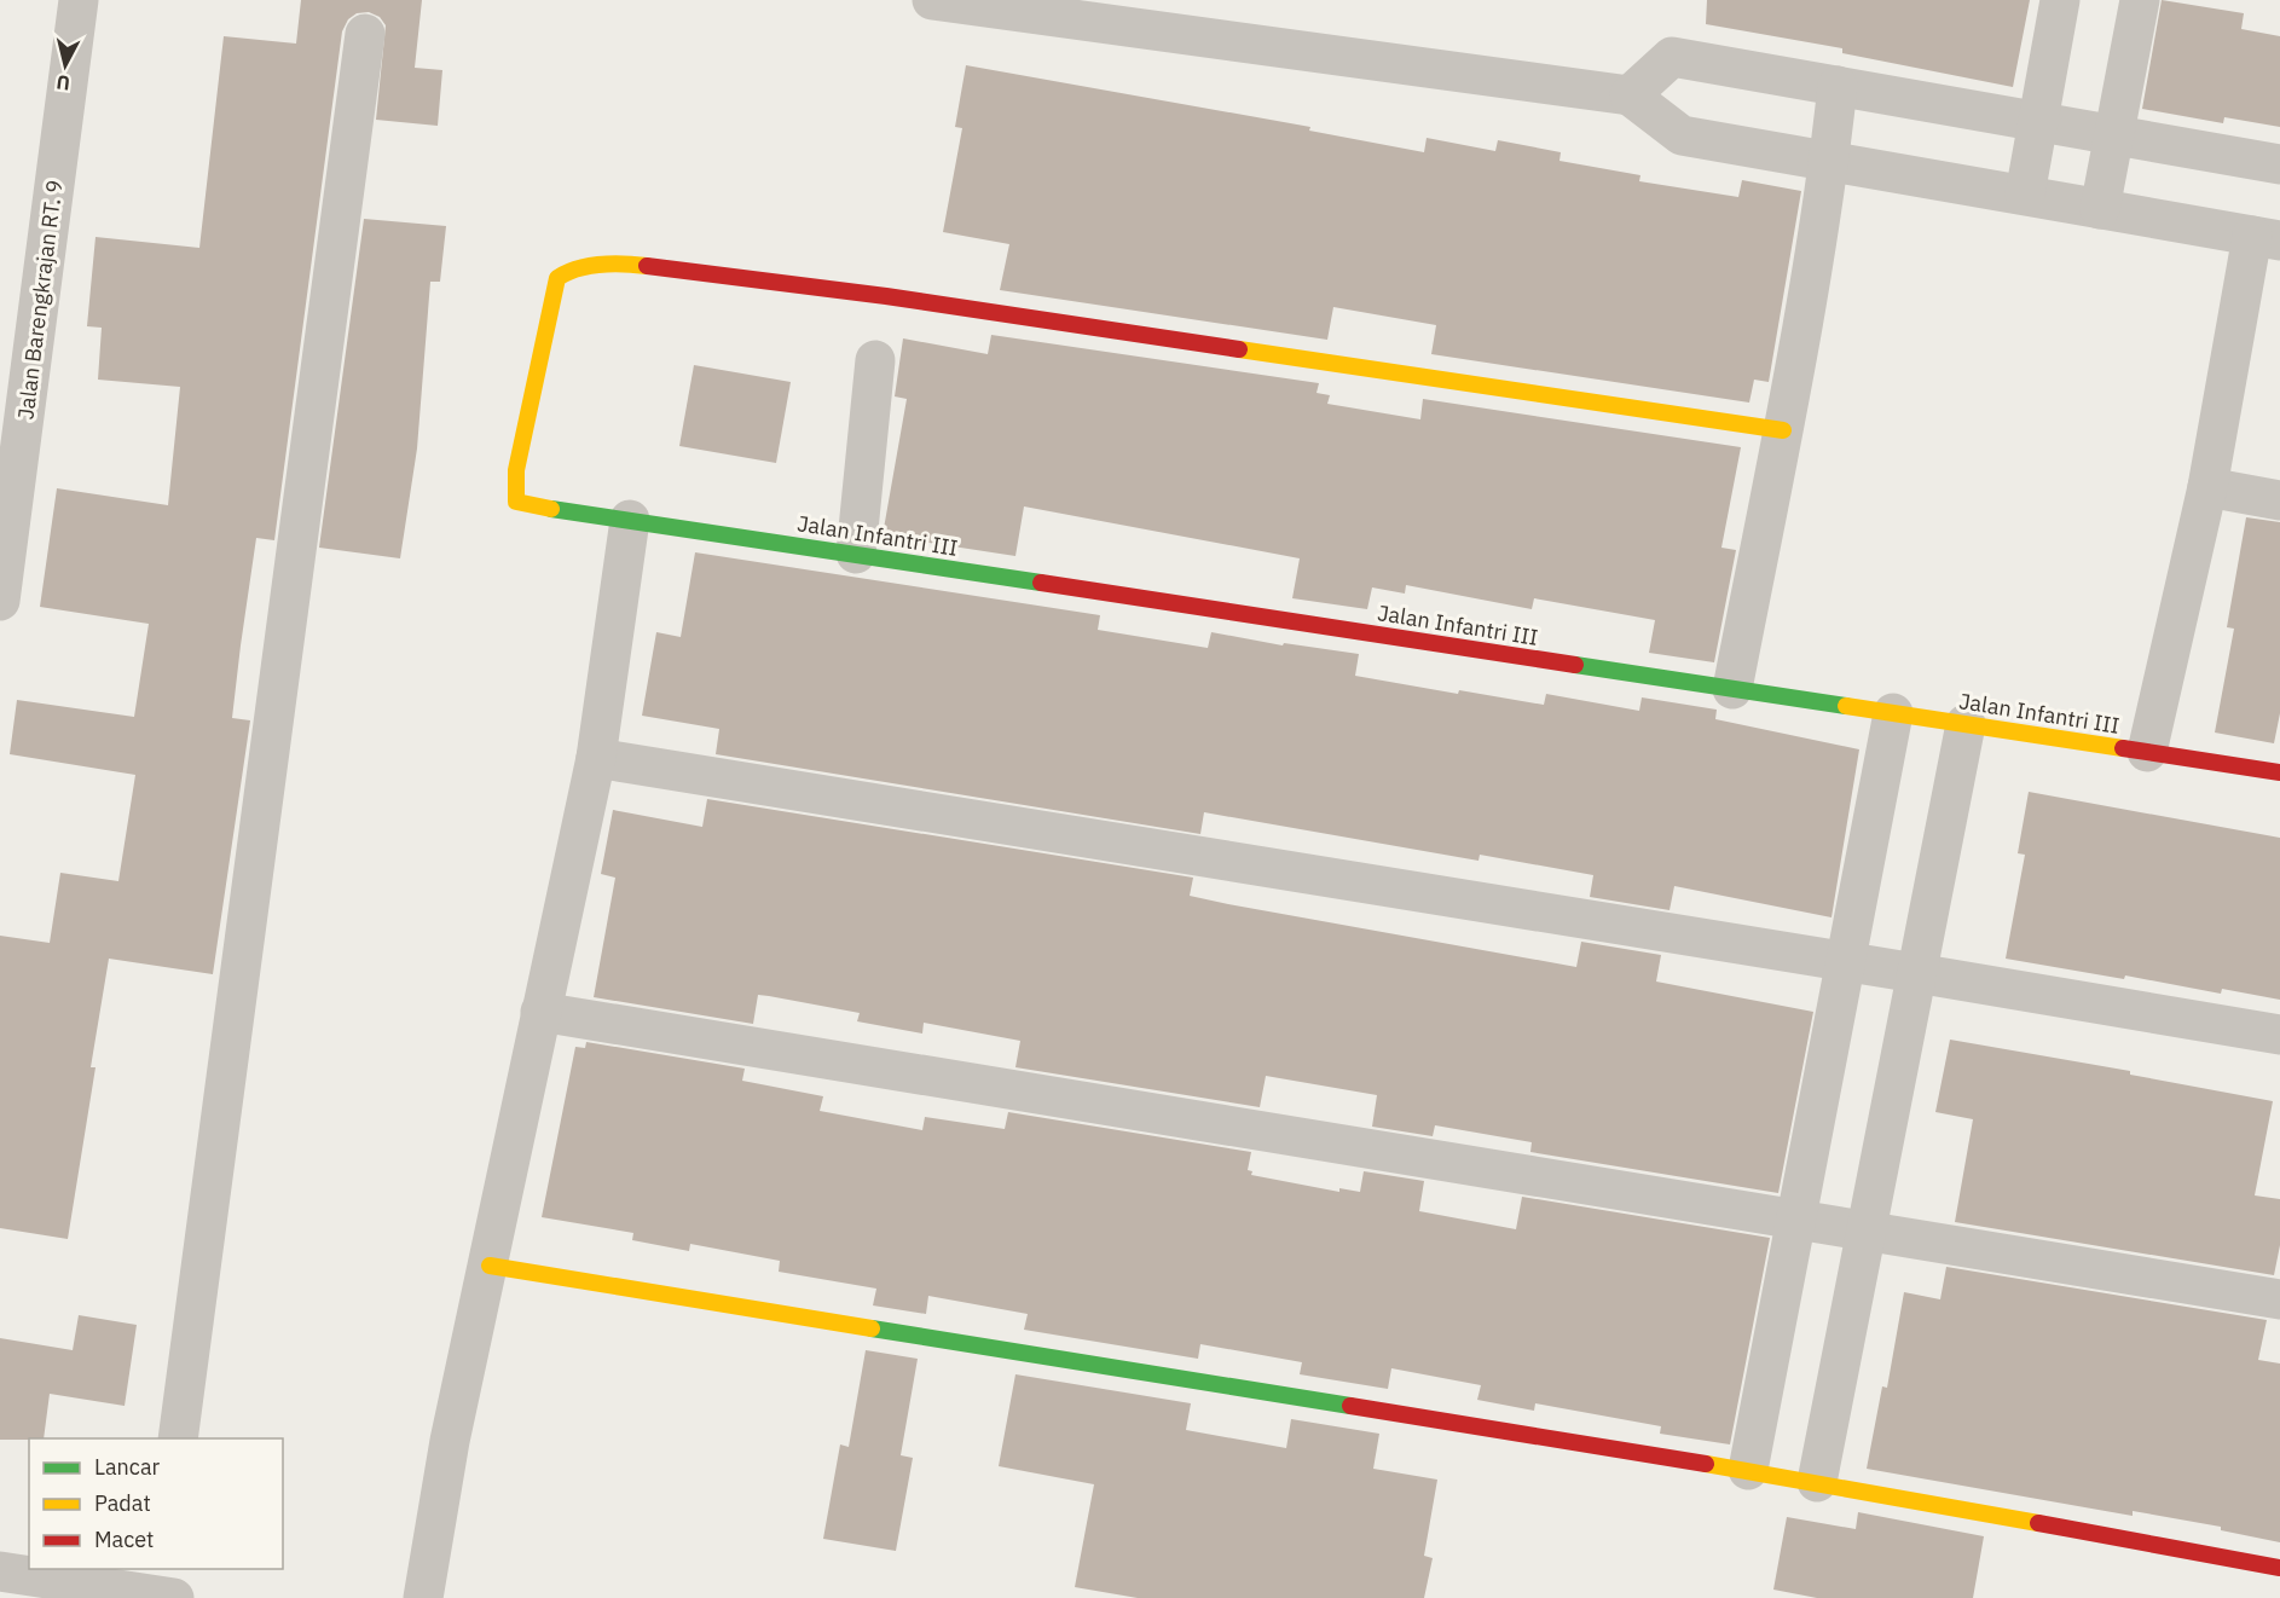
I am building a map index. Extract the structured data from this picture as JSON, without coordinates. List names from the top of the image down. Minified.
{"streets":{"street":["Jalan Barengkrajan RT. 9","Jalan Infantri III"]},"legend":["Lancar","Padat","Macet"],"north":"bottom"}
